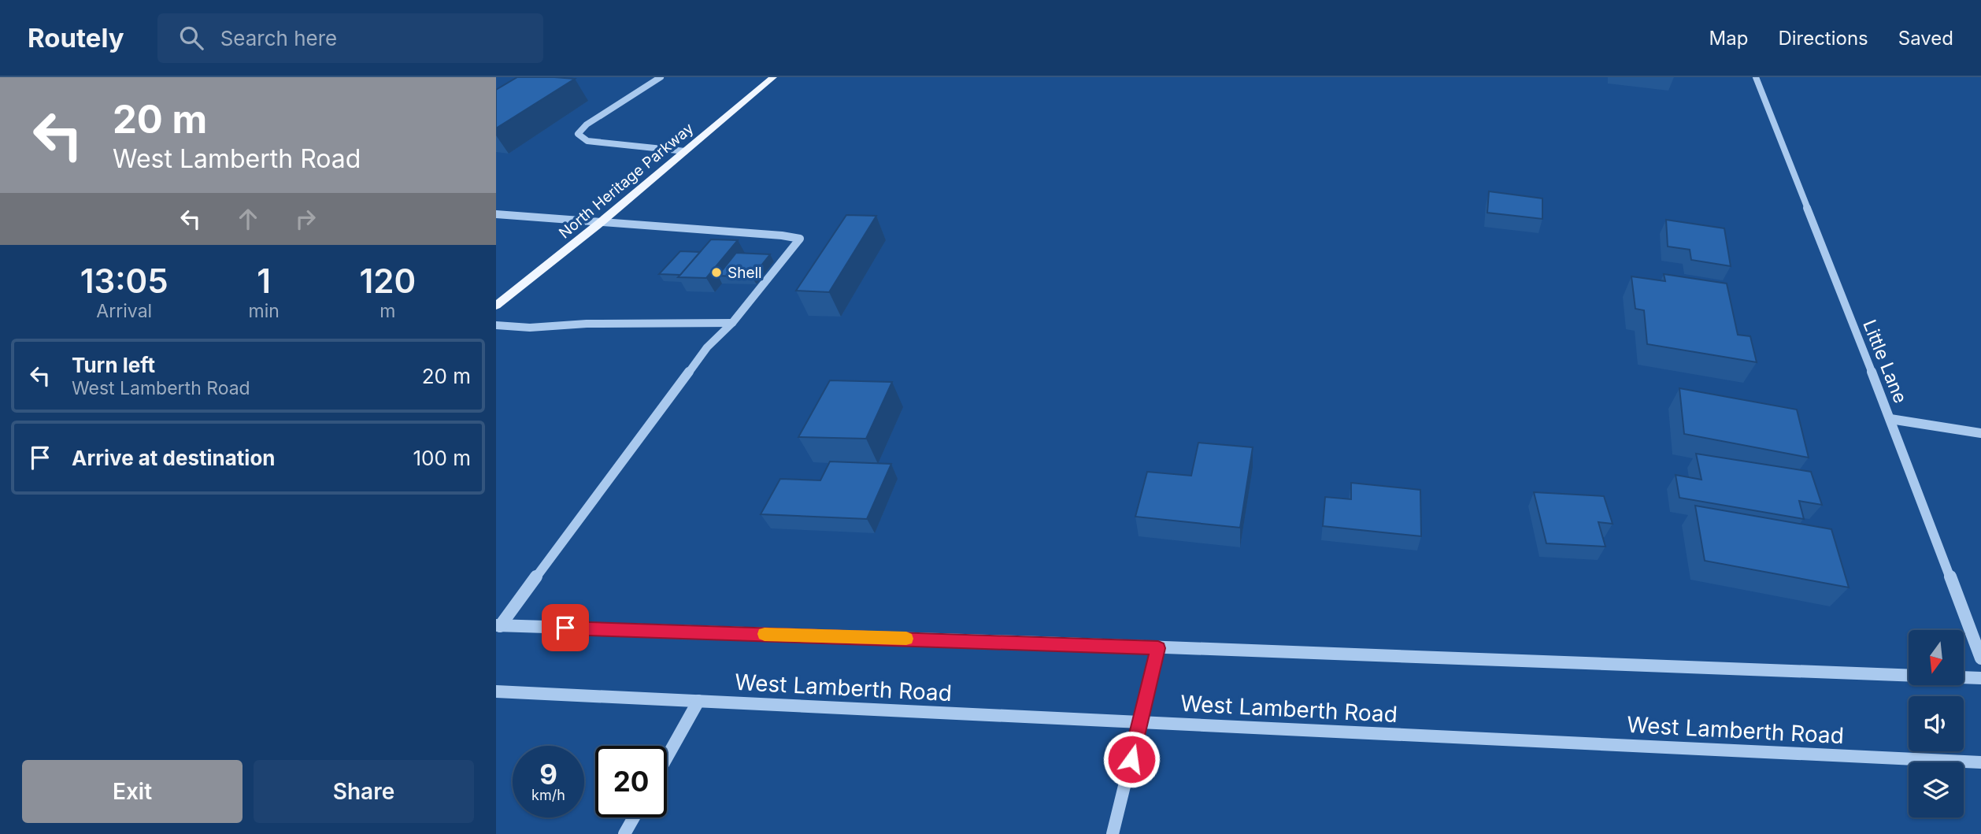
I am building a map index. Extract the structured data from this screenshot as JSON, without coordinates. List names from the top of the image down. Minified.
{"streets":{"main road":["North Heritage Parkway"],"street":["Little Lane","West Lamberth Road"]},"places":["Shell"],"north":"bottom","page":{"header":"Routely","search":"Search here","nav":["Map","Directions","Saved"],"turn":["20 m","West Lamberth Road"],"eta":["13:05","Arrival","1","min","120","m"],"list":[{"name":"Turn left","note":"West Lamberth Road","value":"20 m"},{"name":"Arrive at destination","value":"100 m"}],"speed":"9 km/h","limit":"20","buttons":["Exit","Share"]}}
